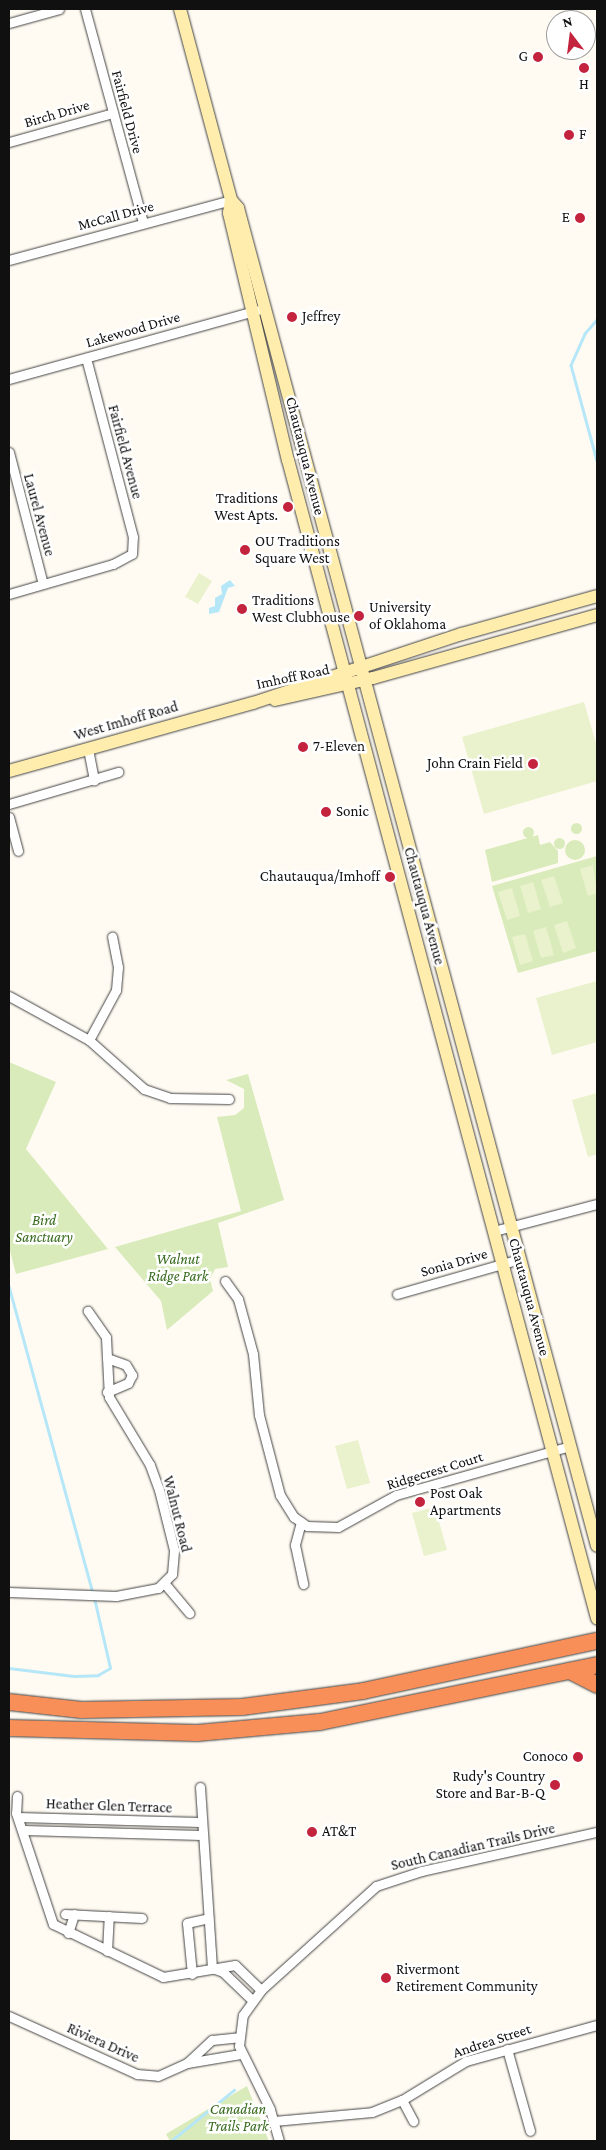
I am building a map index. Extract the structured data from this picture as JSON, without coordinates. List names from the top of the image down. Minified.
{"streets":{"main road":["Chautauqua Avenue","Imhoff Road","West Imhoff Road"],"street":["Fairfield Drive","Birch Drive","McCall Drive","Lakewood Drive","Fairfield Avenue","Laurel Avenue","Sonia Drive","Ridgecrest Court","Walnut Road","Heather Glen Terrace","South Canadian Trails Drive","Andrea Street","Riviera Drive"]},"crossings":[["Fairfield Drive","Birch Drive"],["Fairfield Drive","McCall Drive"],["McCall Drive","Chautauqua Avenue"],["Lakewood Drive","Fairfield Avenue"],["Lakewood Drive","Chautauqua Avenue"],["Fairfield Avenue","Laurel Avenue"],["Chautauqua Avenue","Imhoff Road"],["Chautauqua Avenue","Sonia Drive"],["Chautauqua Avenue","Ridgecrest Court"],["Imhoff Road","West Imhoff Road"],["South Canadian Trails Drive","Andrea Street"],["South Canadian Trails Drive","Riviera Drive"]],"parks":["Bird Sanctuary","Walnut Ridge Park","Canadian Trails Park"],"places":["G","H","F","E","Jeffrey","Traditions West Apts.","OU Traditions Square West","Traditions West Clubhouse","University of Oklahoma","7-Eleven","John Crain Field","Sonic","Chautauqua/Imhoff","Post Oak Apartments","Conoco","Rudy's Country Store and Bar-B-Q","AT&T","Rivermont Retirement Community"],"north":"top"}
